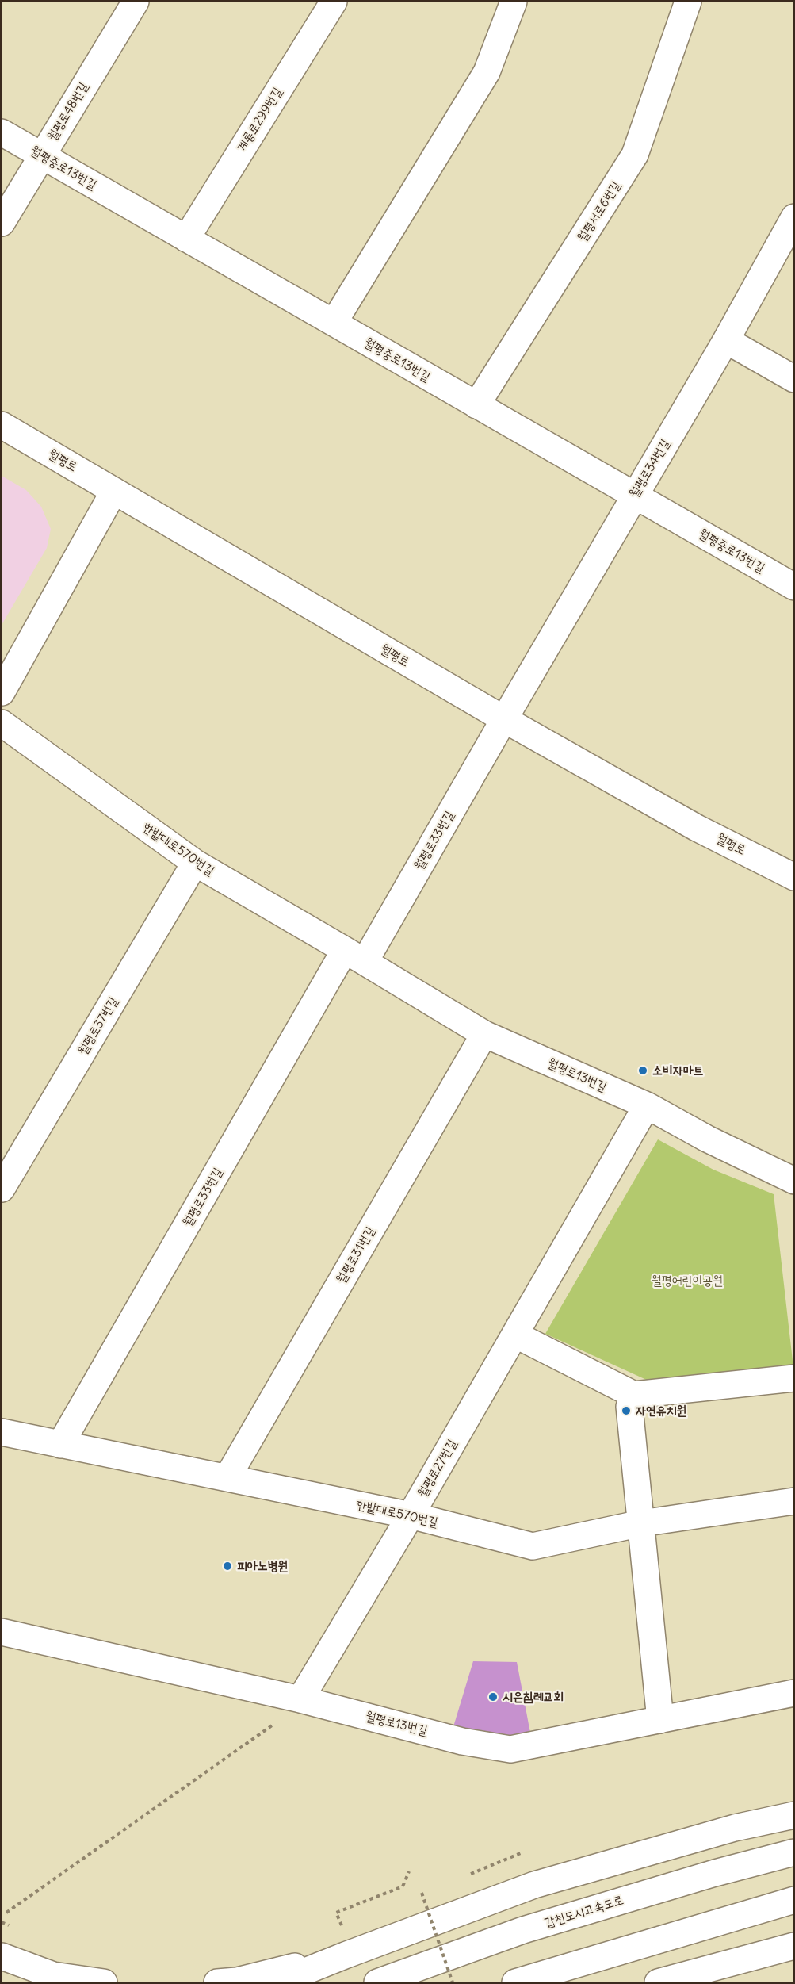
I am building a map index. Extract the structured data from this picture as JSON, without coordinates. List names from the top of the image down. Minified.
{"streets":{"street":["월평로48번길","계룡로299번길","월평중로13번길","월평서로6번길","월평로","월평로34번길","월평로33번길","한밭대로570번길","월평로37번길","월평로13번길","월평로31번길","월평로27번길","갑천도시고속도로"]},"crossings":[["월평로48번길","월평중로13번길"],["계룡로299번길","월평중로13번길"],["월평중로13번길","월평서로6번길"],["월평중로13번길","월평로34번길"],["월평로","월평로34번길"],["월평로","월평로33번길"],["월평로34번길","월평로33번길"],["월평로33번길","한밭대로570번길"],["월평로33번길","월평로13번길"],["한밭대로570번길","월평로37번길"],["한밭대로570번길","월평로13번길"],["한밭대로570번길","월평로31번길"],["한밭대로570번길","월평로27번길"],["월평로13번길","월평로31번길"],["월평로13번길","월평로27번길"]],"parks":["월평어린이공원"],"places":["소비자마트","자연유치원","피아노병원","시은침례교회"]}
